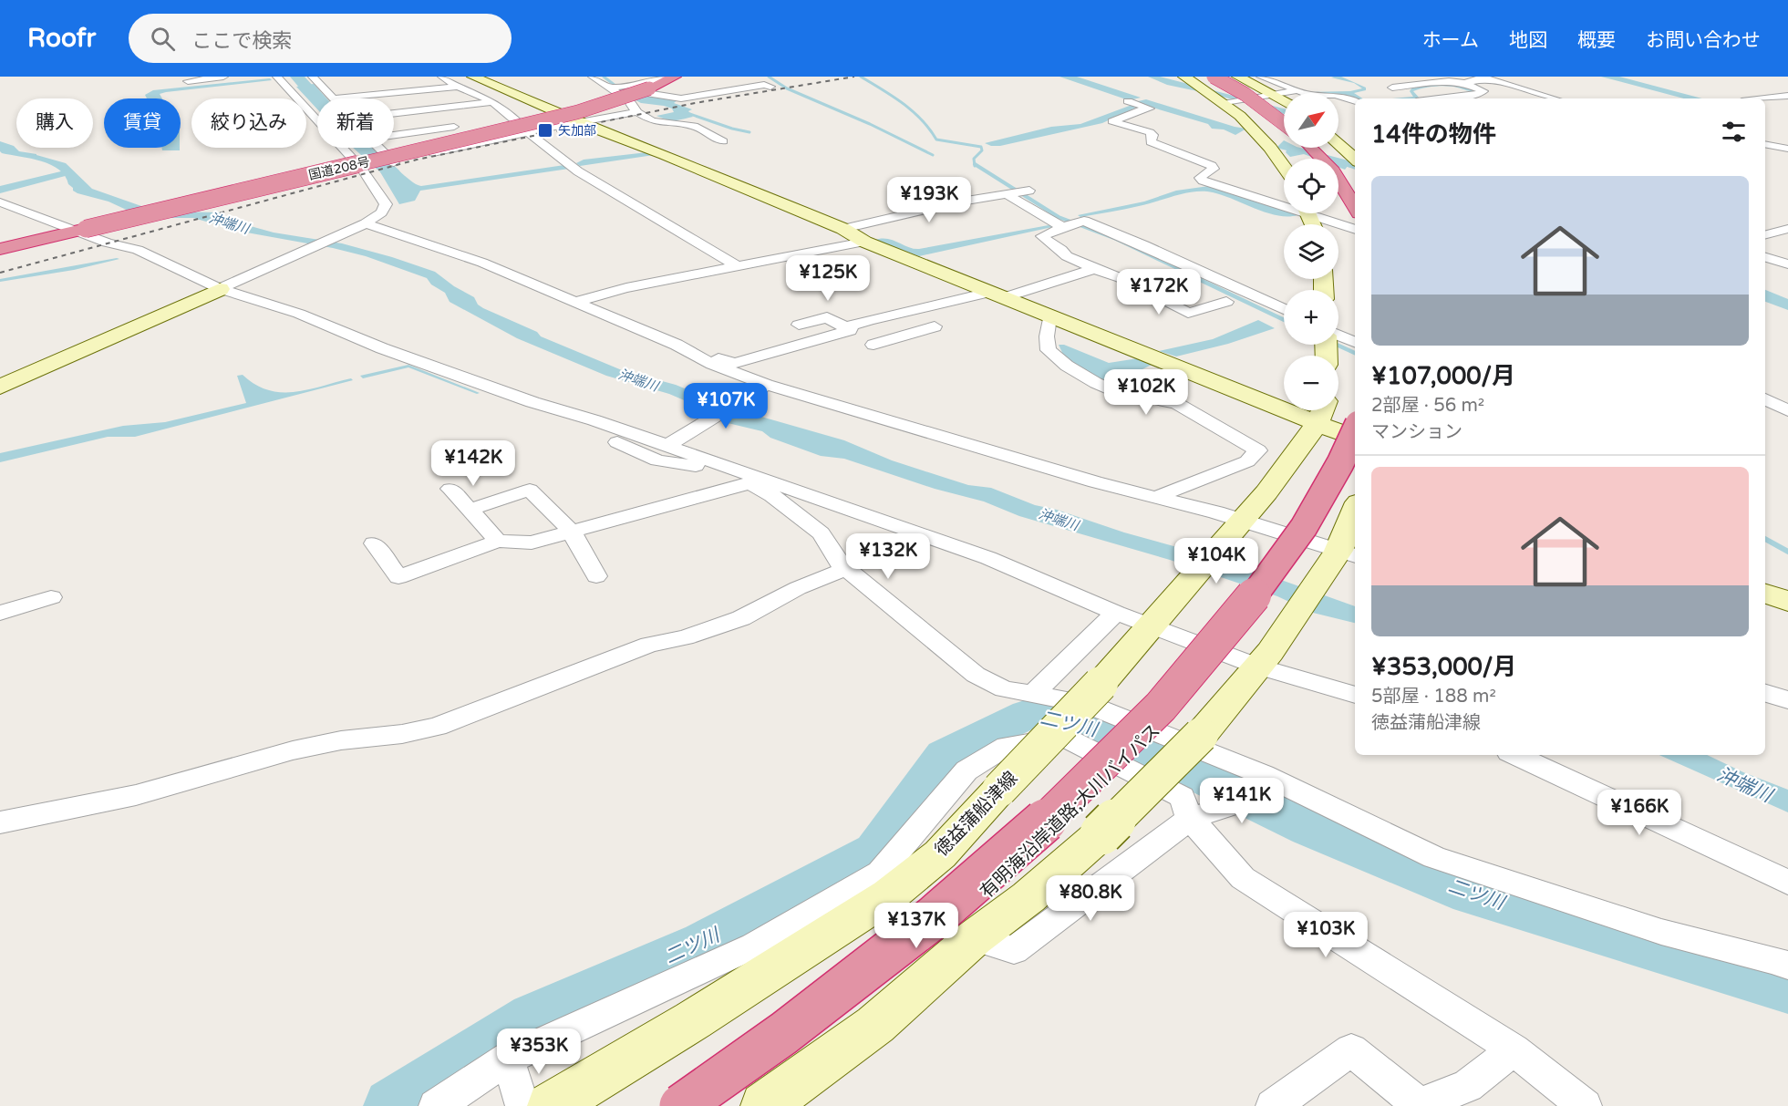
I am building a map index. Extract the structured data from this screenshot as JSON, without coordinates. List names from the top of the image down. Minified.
{"streets":{"highway":["国道208号","有明海沿岸道路;大川バイパス"],"main road":["徳益蒲船津線"]},"water":["沖端川","二ツ川"],"places":{"transit":["矢加部"]},"north":"top right","page":{"header":"Roofr","search":"ここで検索","nav":["ホーム","地図","概要","お問い合わせ"],"map_buttons":["+","−"],"chip":["購入","賃貸","絞り込み","新着"],"heading":"14件の物件","list":[{"name":"¥107,000/月","note":"2部屋 · 56 m² · マンション"},{"name":"¥353,000/月","note":"5部屋 · 188 m² · 徳益蒲船津線"}],"price":["¥193K","¥125K","¥172K","¥102K","¥107K","¥142K","¥132K","¥104K","¥141K","¥166K","¥80.8K","¥137K","¥103K","¥353K"]}}
